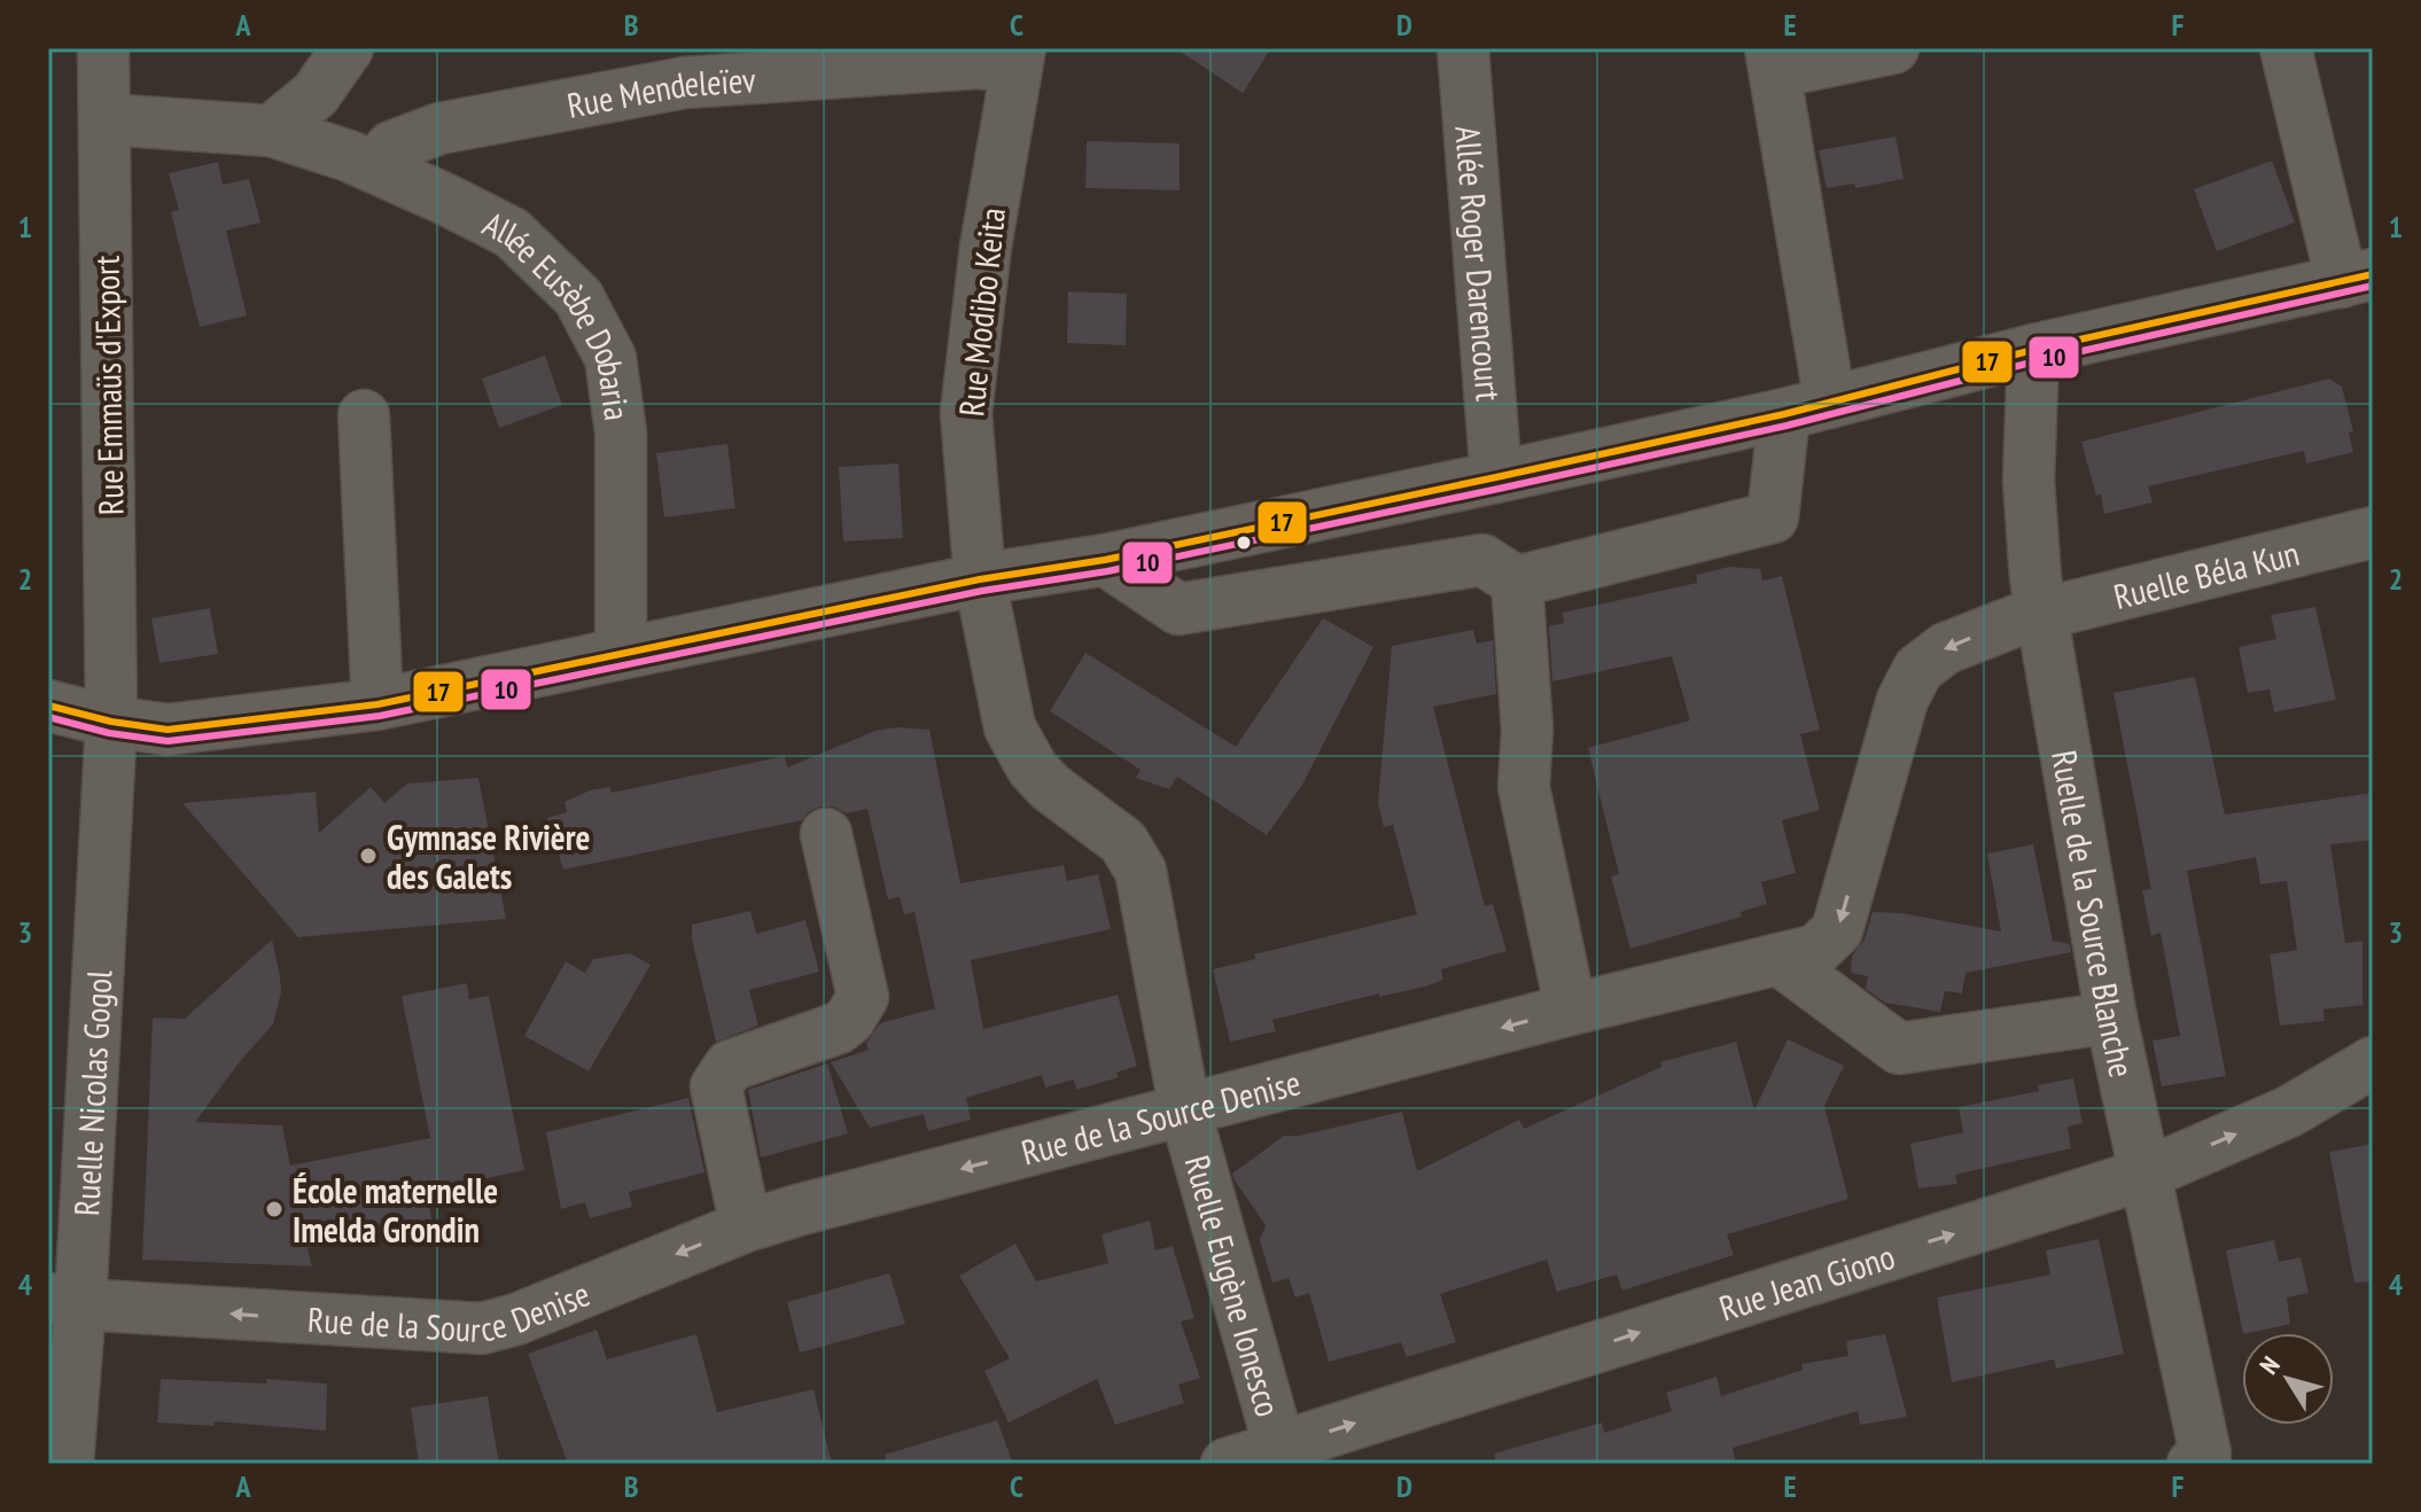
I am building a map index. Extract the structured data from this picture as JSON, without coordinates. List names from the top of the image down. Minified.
{"streets":{"street":["Rue Mendeleïev","Allée Roger Darencourt","Rue Modibo Keita","Allée Eusèbe Dobaria","Rue Emmaüs d'Export","Ruelle Béla Kun","Ruelle de la Source Blanche","Ruelle Nicolas Gogol","Rue de la Source Denise","Rue Jean Giono","Ruelle Eugène Ionesco"]},"crossings":[["Rue Mendeleïev","Rue Modibo Keita"],["Rue Mendeleïev","Allée Eusèbe Dobaria"],["Rue Modibo Keita","Ruelle Eugène Ionesco"],["Allée Eusèbe Dobaria","Rue Emmaüs d'Export"],["Rue Emmaüs d'Export","Ruelle Nicolas Gogol"],["Ruelle Béla Kun","Ruelle de la Source Blanche"],["Ruelle Béla Kun","Rue de la Source Denise"],["Ruelle de la Source Blanche","Rue de la Source Denise"],["Ruelle de la Source Blanche","Rue Jean Giono"],["Ruelle Nicolas Gogol","Rue de la Source Denise"],["Rue de la Source Denise","Ruelle Eugène Ionesco"],["Rue Jean Giono","Ruelle Eugène Ionesco"]],"one_way":["Rue de la Source Denise","Rue Jean Giono"],"places":["Gymnase Rivière des Galets","École maternelle Imelda Grondin"],"lines":["transit line 17","transit line 10"],"north":"top left","grid":{"columns":["A","B","C","D","E","F"],"rows":["1","2","3","4"]}}
